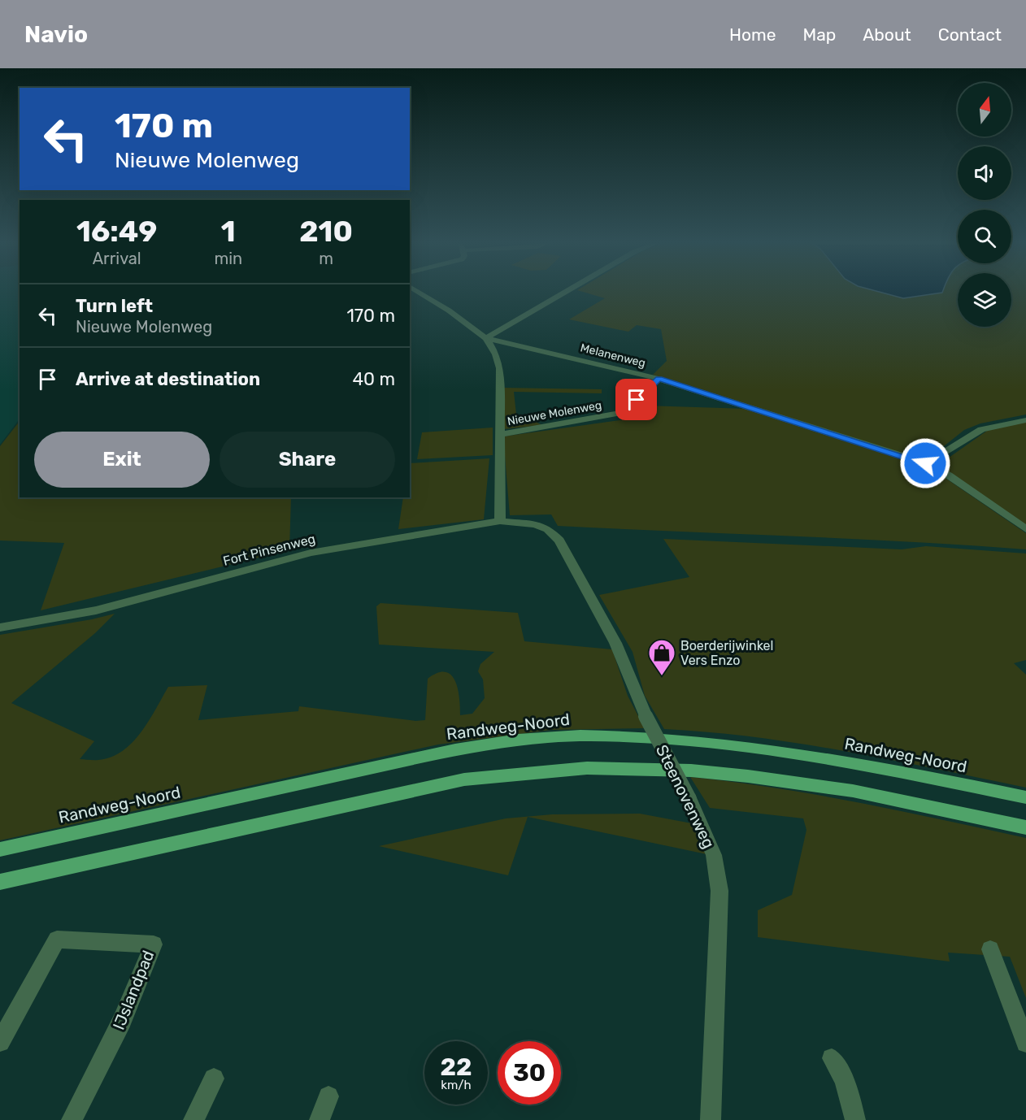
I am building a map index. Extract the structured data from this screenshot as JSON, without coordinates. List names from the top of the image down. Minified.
{"streets":{"main road":["Randweg-Noord"],"street":["Melanenweg","Nieuwe Molenweg","Fort Pinsenweg","Steenovenweg","IJslandpad"]},"crossings":[["Melanenweg","Nieuwe Molenweg"],["Nieuwe Molenweg","Fort Pinsenweg"],["Fort Pinsenweg","Steenovenweg"]],"places":{"shop":["Boerderijwinkel Vers Enzo"]},"north":"top","page":{"header":"Navio","nav":["Home","Map","About","Contact"],"turn":["170 m","Nieuwe Molenweg"],"eta":["16:49","Arrival","1","min","210","m"],"list":[{"name":"Turn left","note":"Nieuwe Molenweg","value":"170 m"},{"name":"Arrive at destination","value":"40 m"}],"buttons":["Exit","Share"],"speed":"22 km/h","limit":"30"}}
